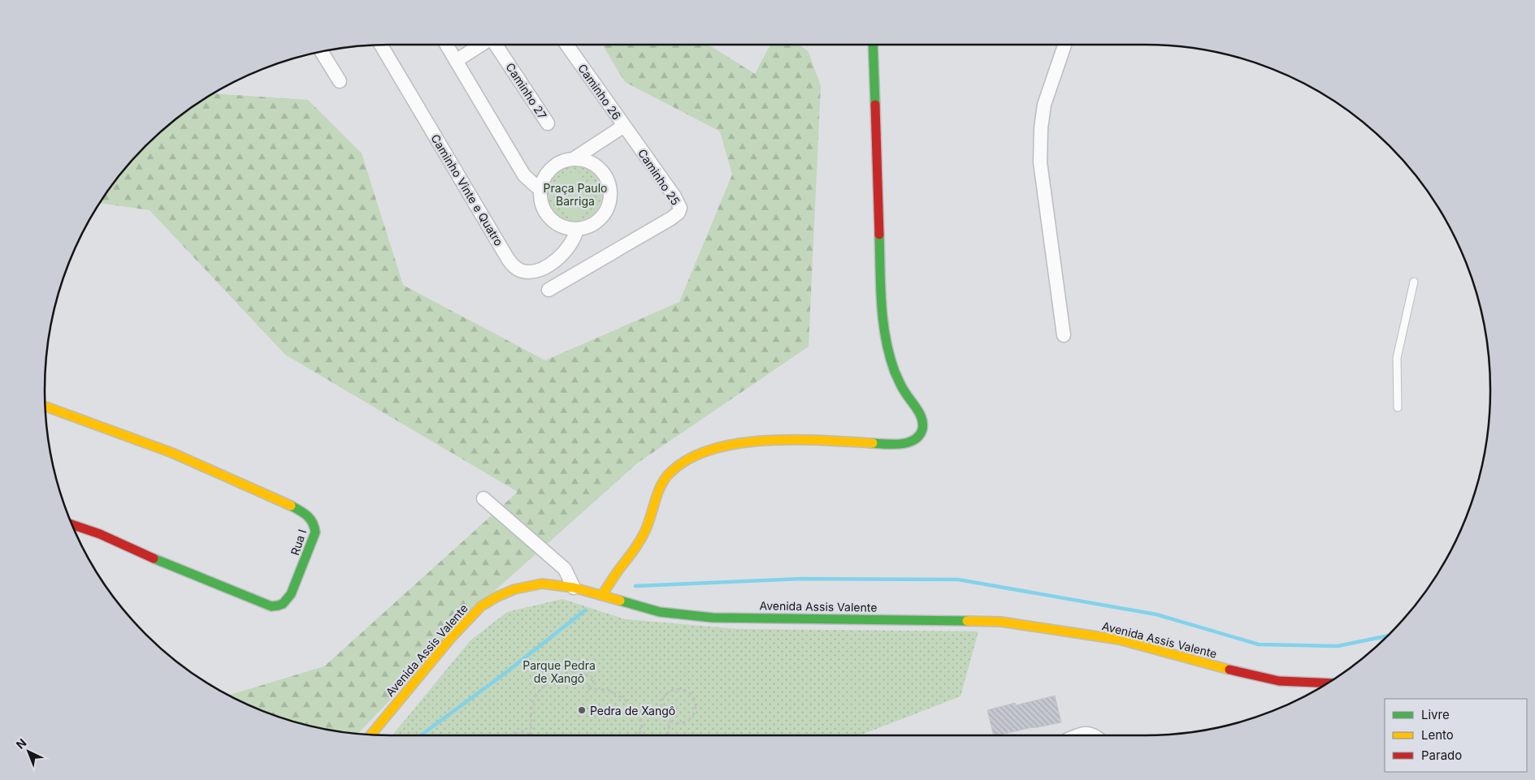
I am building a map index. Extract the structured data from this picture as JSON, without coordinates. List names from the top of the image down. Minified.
{"streets":{"street":["Caminho 27","Caminho 26","Caminho 25","Caminho Vinte e Quatro","Rua I","Avenida Assis Valente"]},"crossings":[["Caminho 26","Caminho 25"]],"parks":["Praça Paulo Barriga","Parque Pedra de Xangô"],"places":["Pedra de Xangô"],"legend":["Livre","Lento","Parado"],"north":"top left"}
